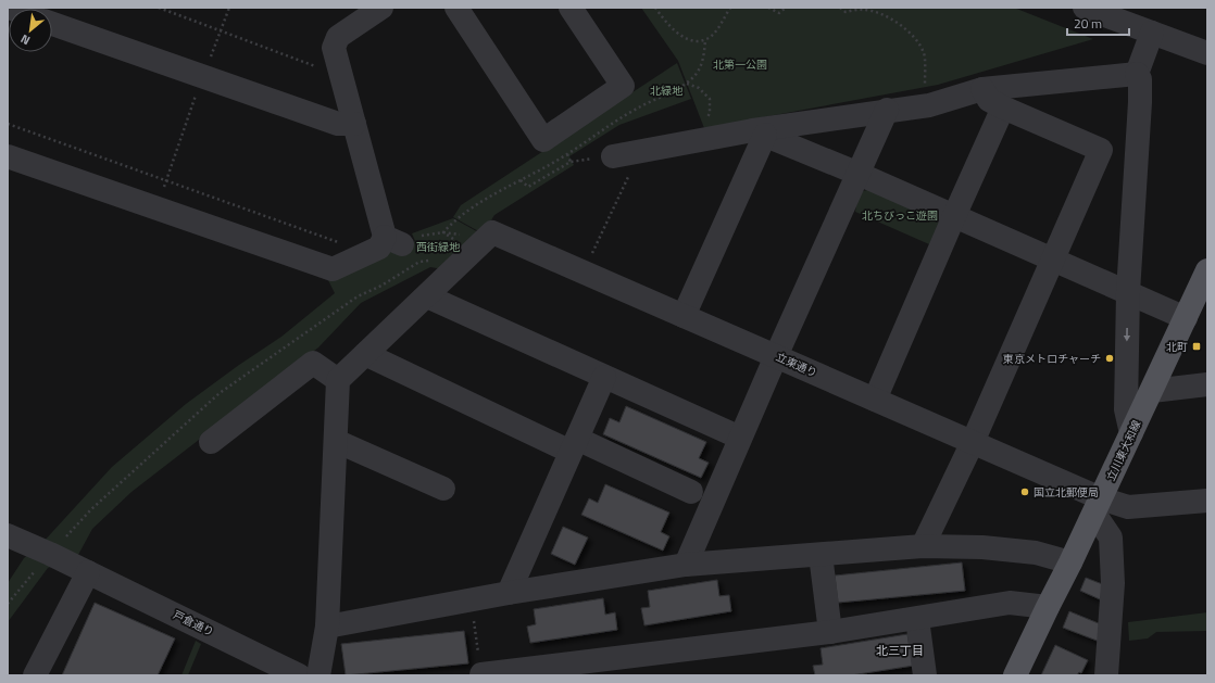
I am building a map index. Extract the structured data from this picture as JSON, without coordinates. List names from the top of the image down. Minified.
{"streets":{"main road":["立川東大和線"],"street":["立東通り","戸倉通り"]},"crossings":[["立東通り","立川東大和線"]],"districts":["北三丁目"],"parks":["北第一公園","北緑地","北ちびっこ遊園","西街緑地"],"places":{"transit":["北町"],"other":["東京メトロチャーチ","国立北郵便局"]},"scale_bar":"20 m","north":"bottom left"}
